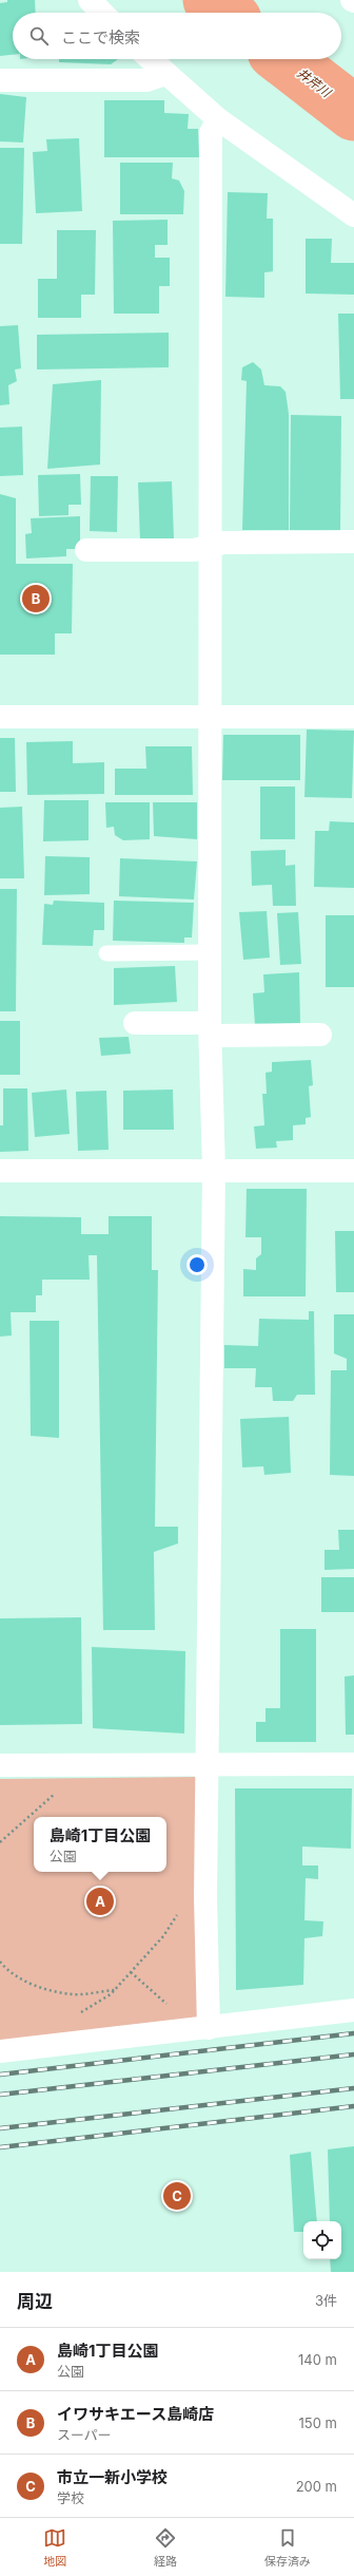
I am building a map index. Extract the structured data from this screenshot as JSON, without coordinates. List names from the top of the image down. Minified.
{"water":["井芹川"],"page":{"search":"ここで検索","pins":["B","A","C"],"popup":["島崎1丁目公園","公園"],"heading":["周辺","3件"],"list":[{"mark":"A","name":"島崎1丁目公園","note":"公園","value":"140 m"},{"mark":"B","name":"イワサキエース島崎店","note":"スーパー","value":"150 m"},{"mark":"C","name":"市立一新小学校","note":"学校","value":"200 m"}],"nav":["地図","経路","保存済み"]}}
